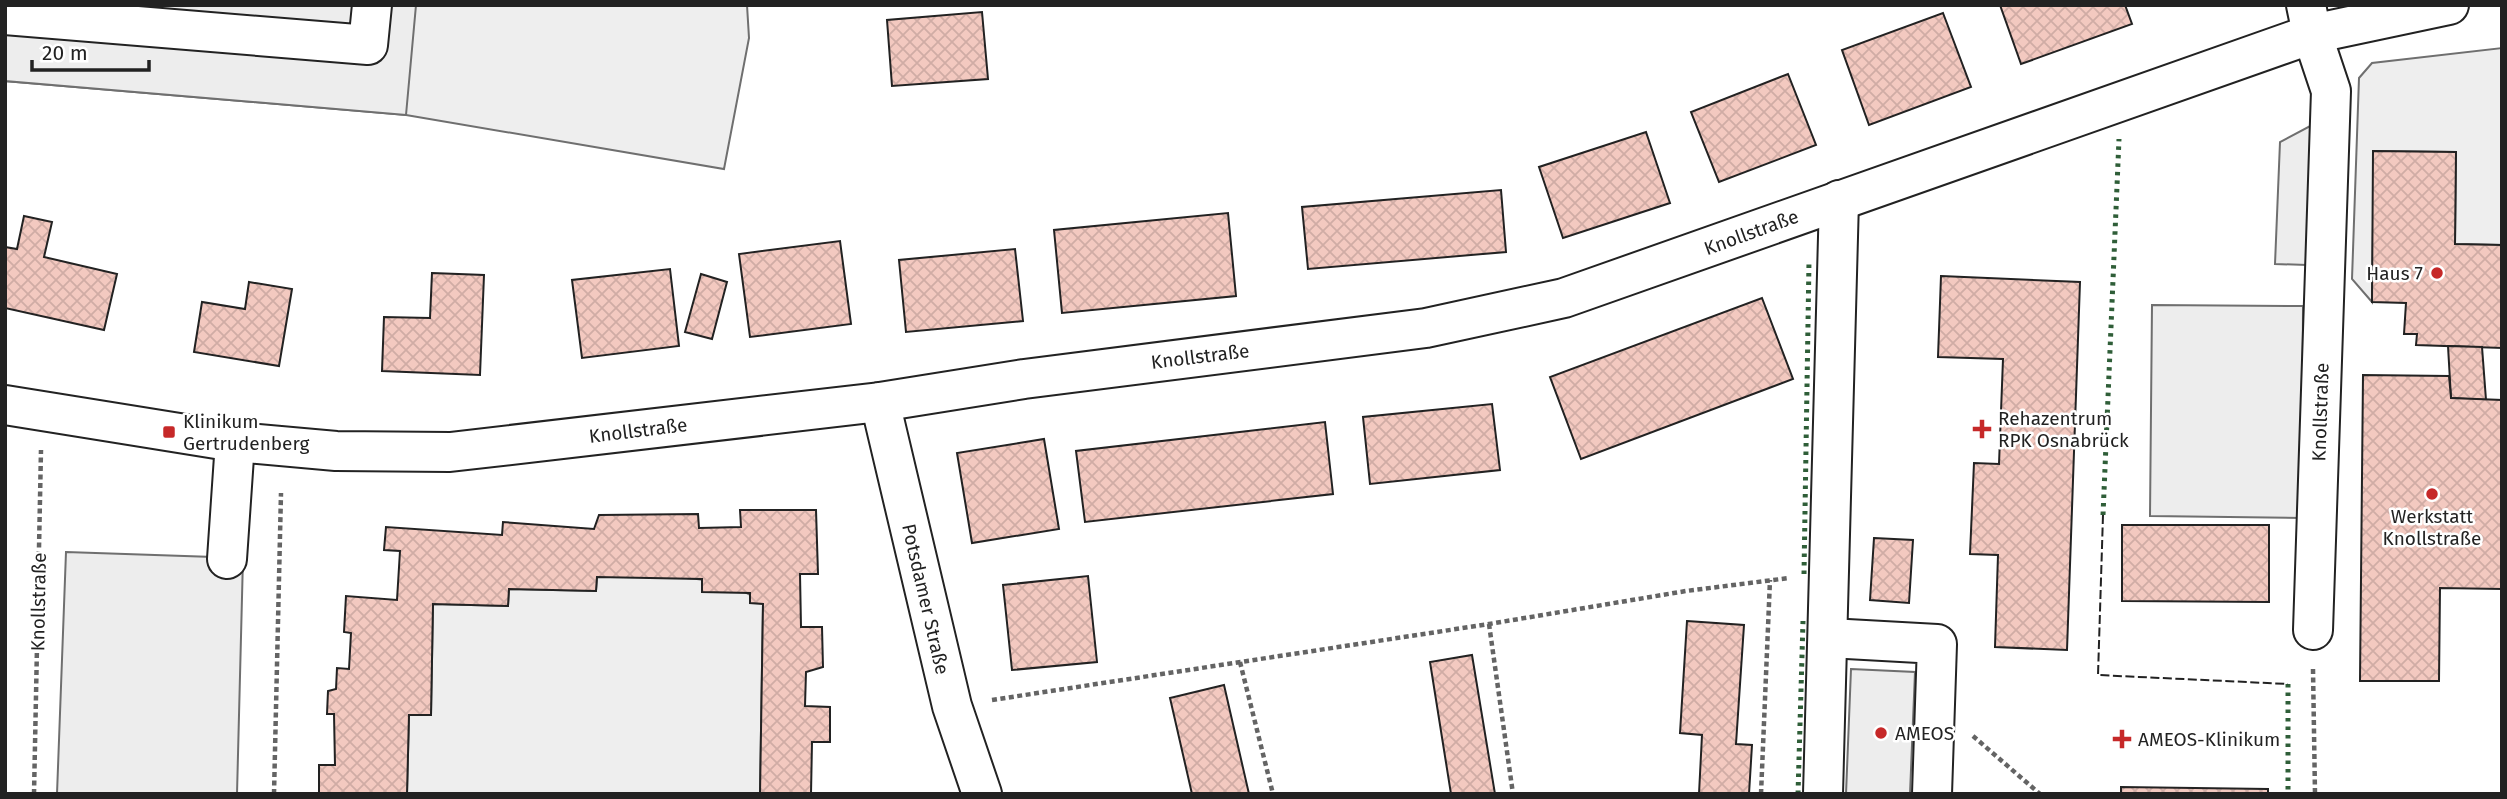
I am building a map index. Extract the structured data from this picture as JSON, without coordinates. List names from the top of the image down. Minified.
{"streets":{"street":["Knollstraße","Potsdamer Straße"]},"crossings":[["Knollstraße","Potsdamer Straße"]],"places":{"other":["Haus 7","Werkstatt Knollstraße","AMEOS"],"health":["Rehazentrum RPK Osnabrück","AMEOS-Klinikum"],"transit":["Klinikum Gertrudenberg"]},"scale_bar":"20 m"}
